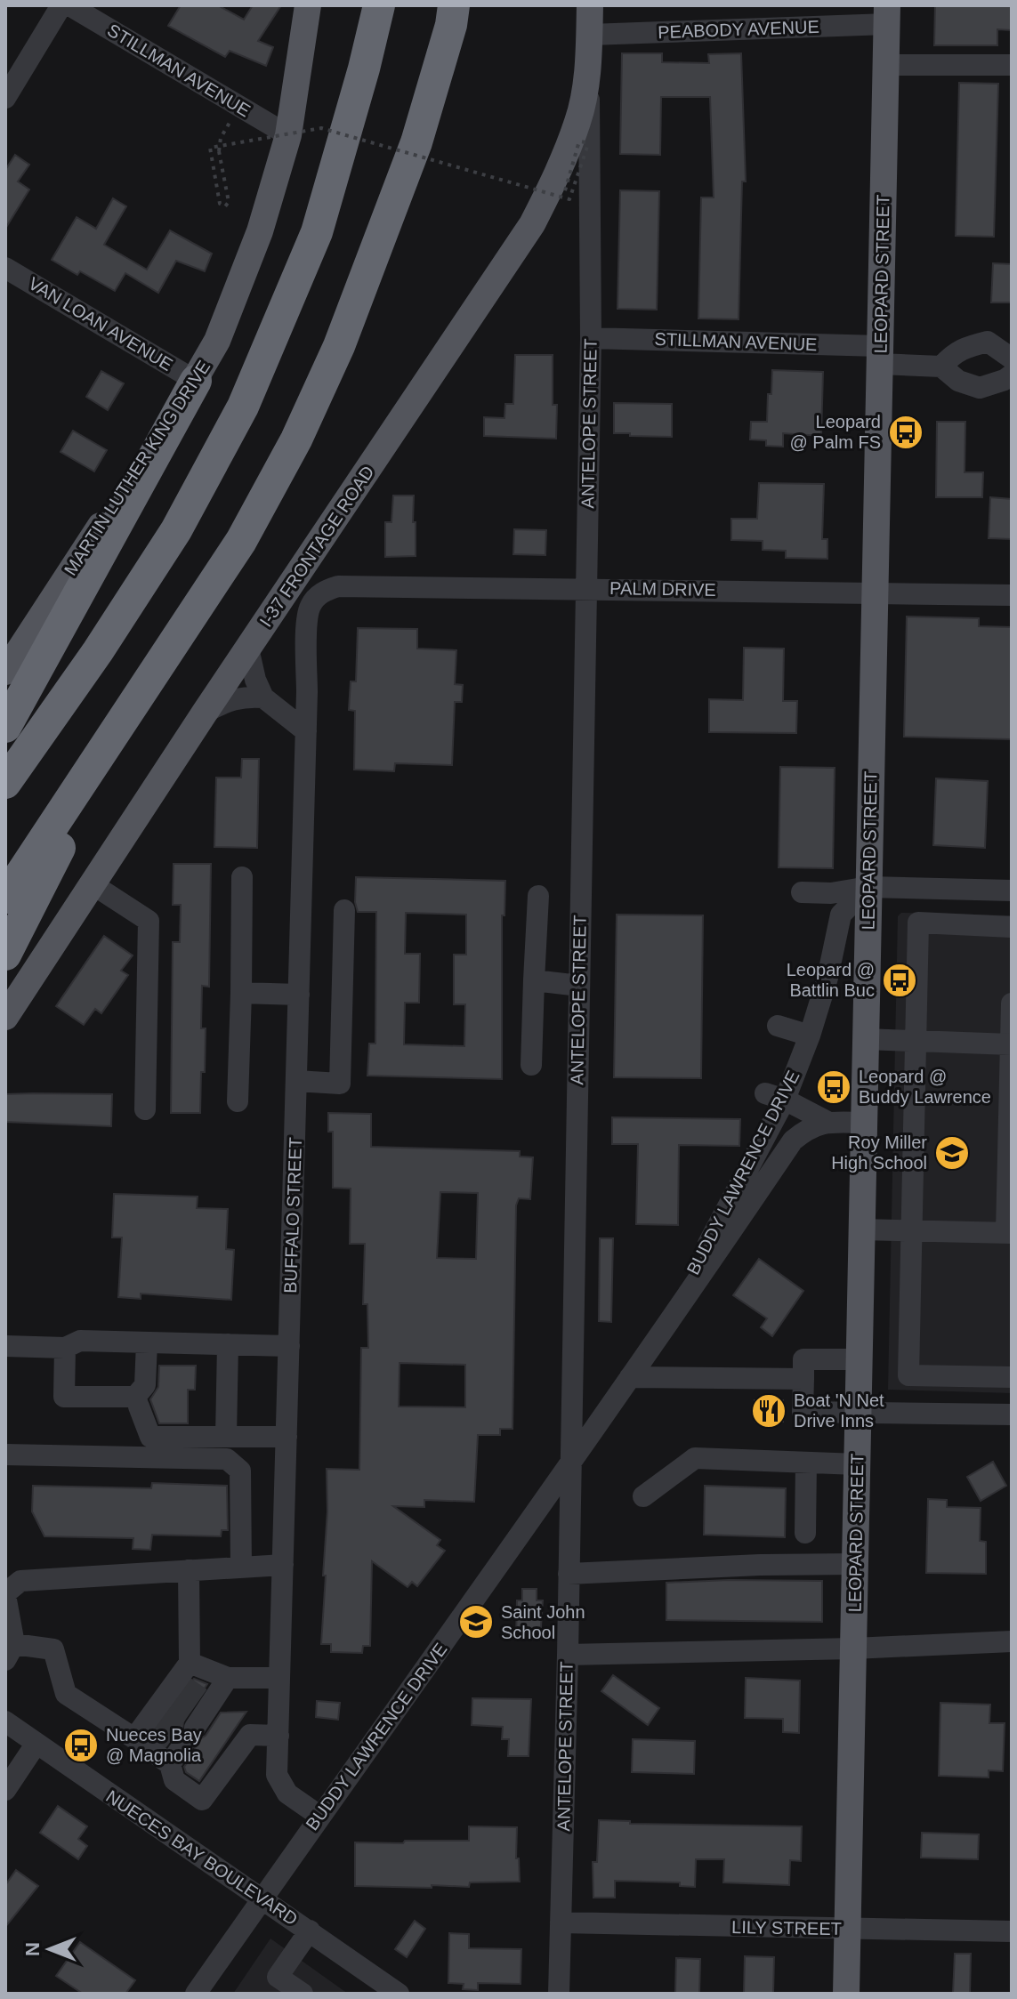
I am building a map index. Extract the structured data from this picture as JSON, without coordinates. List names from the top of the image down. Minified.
{"streets":{"main road":["LEOPARD STREET","ANTELOPE STREET","MARTIN LUTHER KING DRIVE","I-37 FRONTAGE ROAD"],"street":["PEABODY AVENUE","STILLMAN AVENUE","VAN LOAN AVENUE","PALM DRIVE","BUDDY LAWRENCE DRIVE","BUFFALO STREET","NUECES BAY BOULEVARD","LILY STREET"]},"crossings":[["PEABODY AVENUE","LEOPARD STREET"],["PEABODY AVENUE","ANTELOPE STREET"],["PEABODY AVENUE","I-37 FRONTAGE ROAD"],["STILLMAN AVENUE","LEOPARD STREET"],["STILLMAN AVENUE","ANTELOPE STREET"],["STILLMAN AVENUE","MARTIN LUTHER KING DRIVE"],["LEOPARD STREET","PALM DRIVE"],["LEOPARD STREET","BUDDY LAWRENCE DRIVE"],["LEOPARD STREET","LILY STREET"],["VAN LOAN AVENUE","MARTIN LUTHER KING DRIVE"],["ANTELOPE STREET","I-37 FRONTAGE ROAD"],["ANTELOPE STREET","PALM DRIVE"],["ANTELOPE STREET","BUDDY LAWRENCE DRIVE"],["ANTELOPE STREET","LILY STREET"],["PALM DRIVE","BUFFALO STREET"],["BUDDY LAWRENCE DRIVE","BUFFALO STREET"],["BUDDY LAWRENCE DRIVE","NUECES BAY BOULEVARD"]],"places":{"bus stop":["Leopard @ Palm FS","Leopard @ Battlin Buc","Leopard @ Buddy Lawrence","Nueces Bay @ Magnolia"],"school or university":["Roy Miller High School","Saint John School"],"restaurant":["Boat 'N Net Drive Inns"]},"north":"left"}
